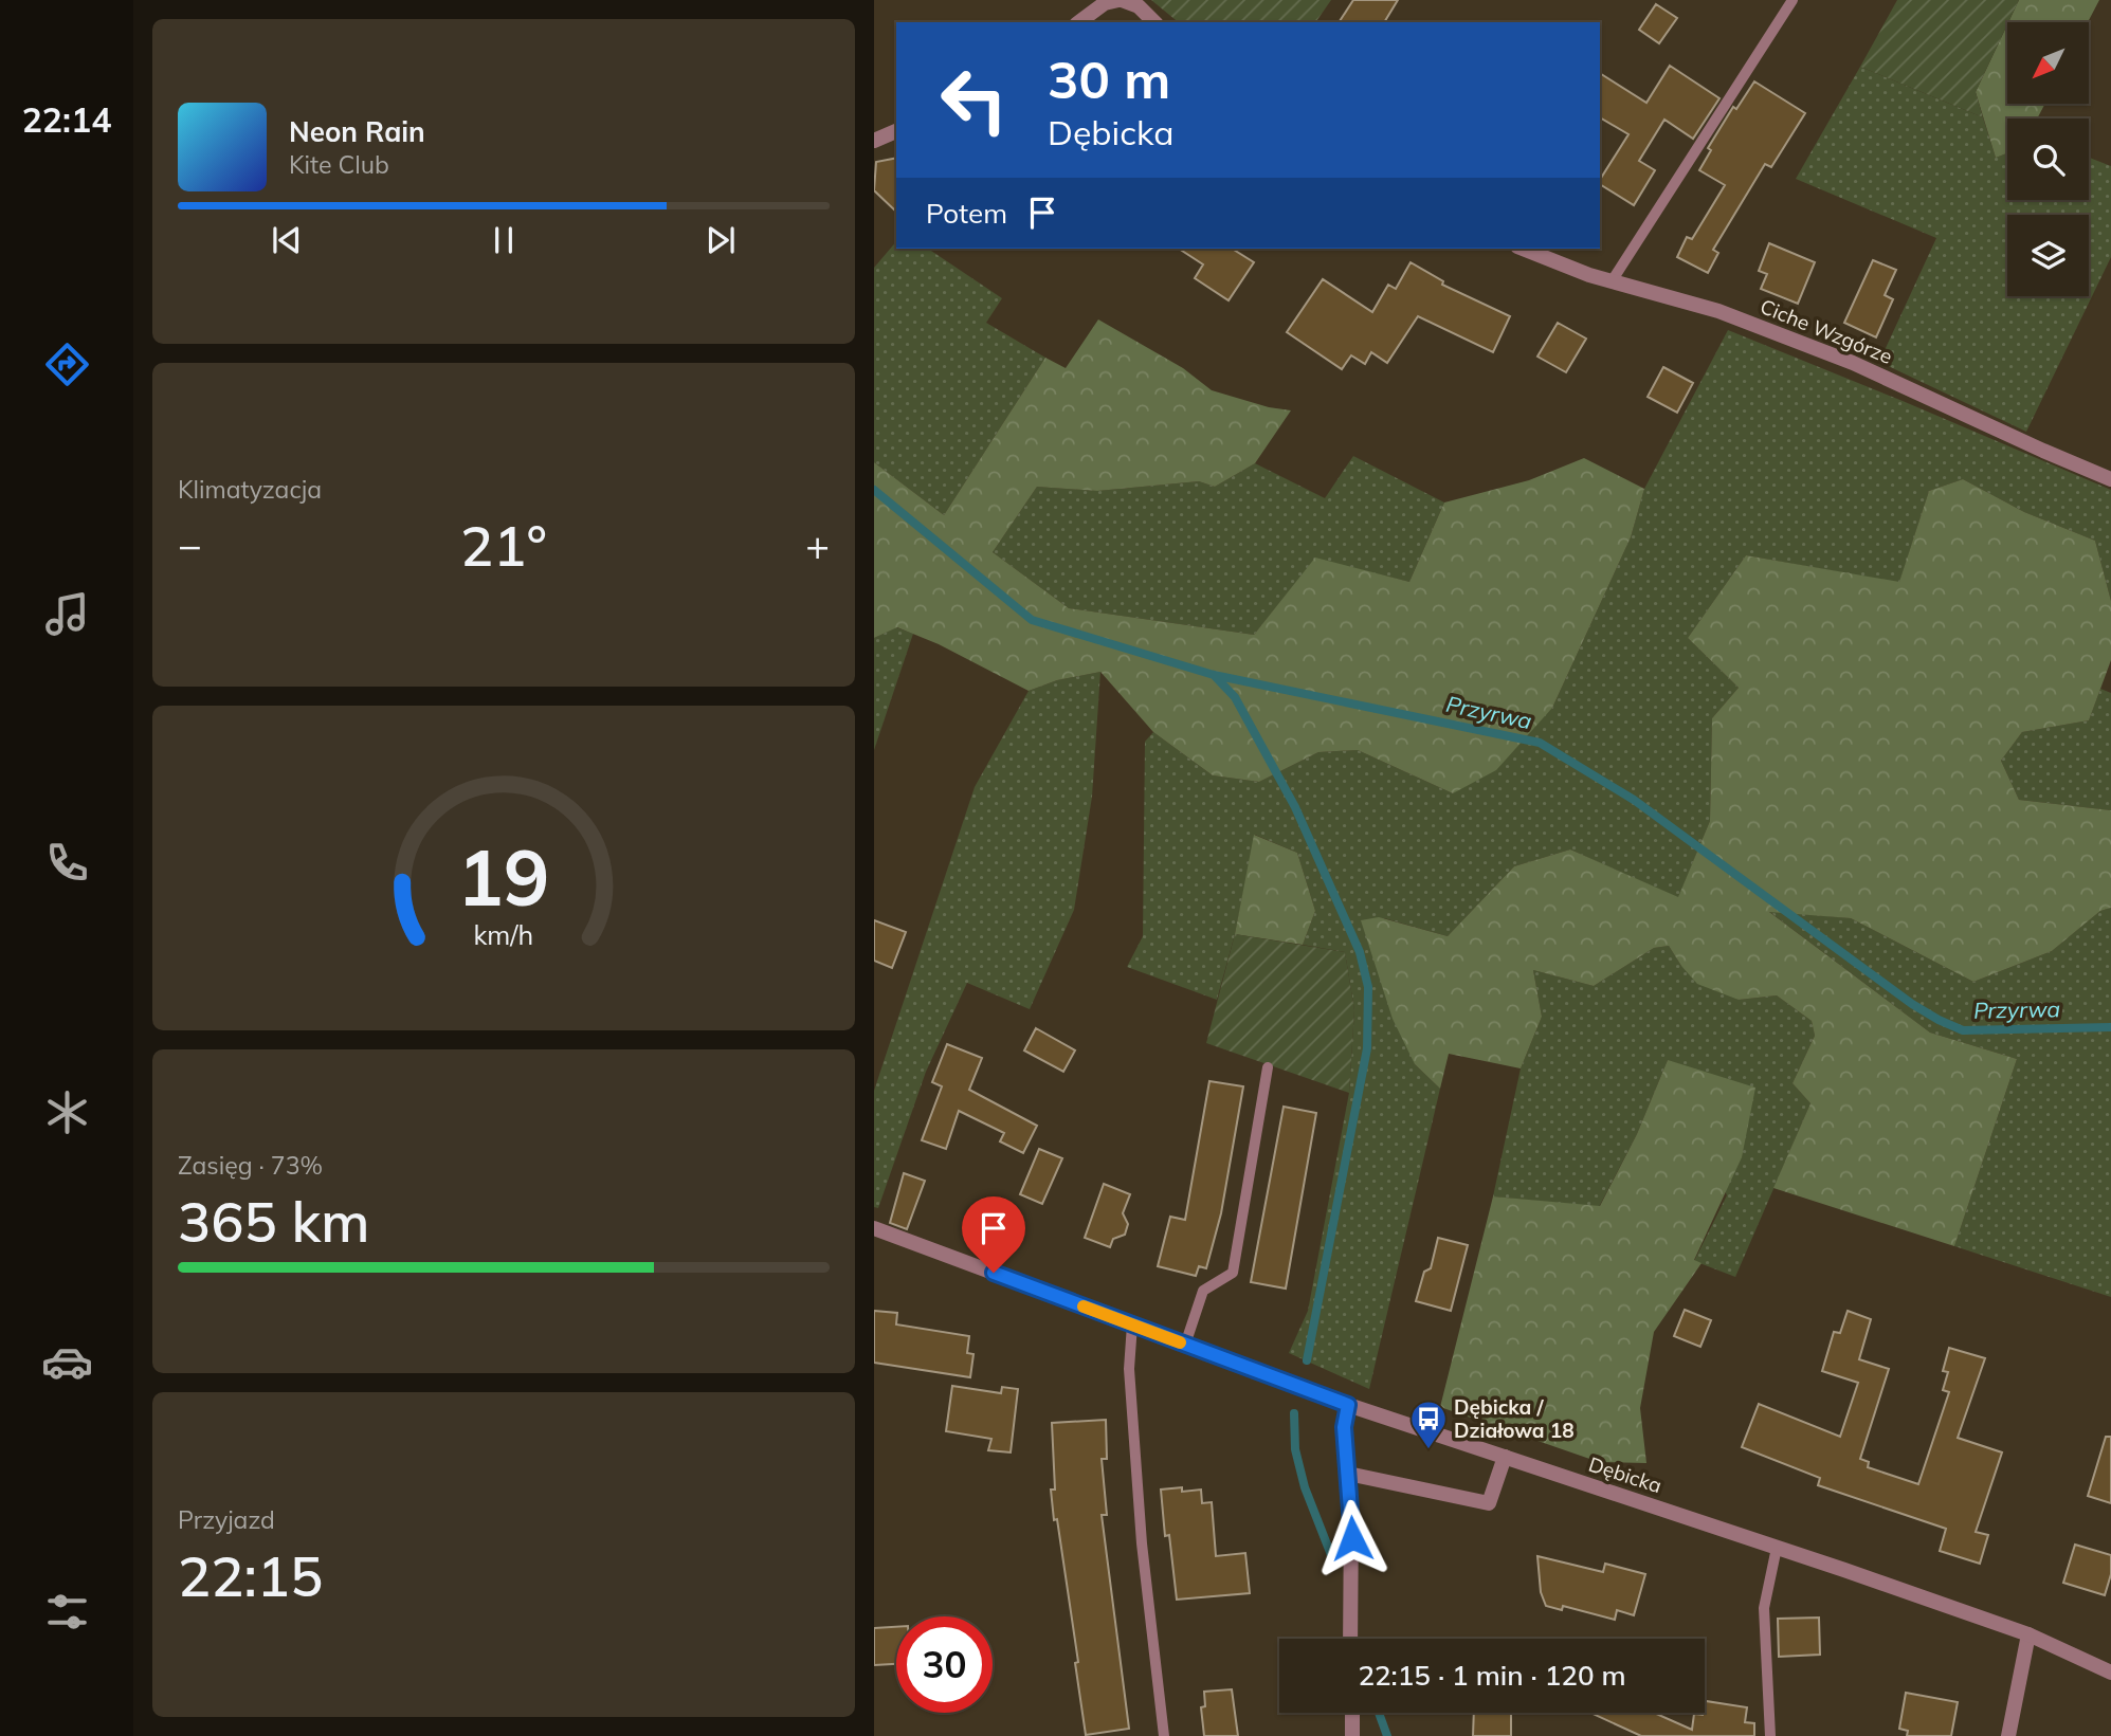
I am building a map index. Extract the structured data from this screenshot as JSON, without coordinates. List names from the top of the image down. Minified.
{"streets":{"street":["Ciche Wzgórze","Dębicka"]},"water":["Przyrwa"],"places":{"bus stop":["Dębicka / Działowa 18"]},"north":"bottom left","page":{"tabs":"22:14","turn":["30 m","Dębicka"],"song":["Neon Rain","Kite Club"],"then":"Potem","tile":["Klimatyzacja",["Zasięg · 73%","365 km"],["Przyjazd","22:15"]],"heat":["−","21°","+"],"limit":"30","trip":"22:15 · 1 min · 120 m","gauge":["19","km/h"]}}
